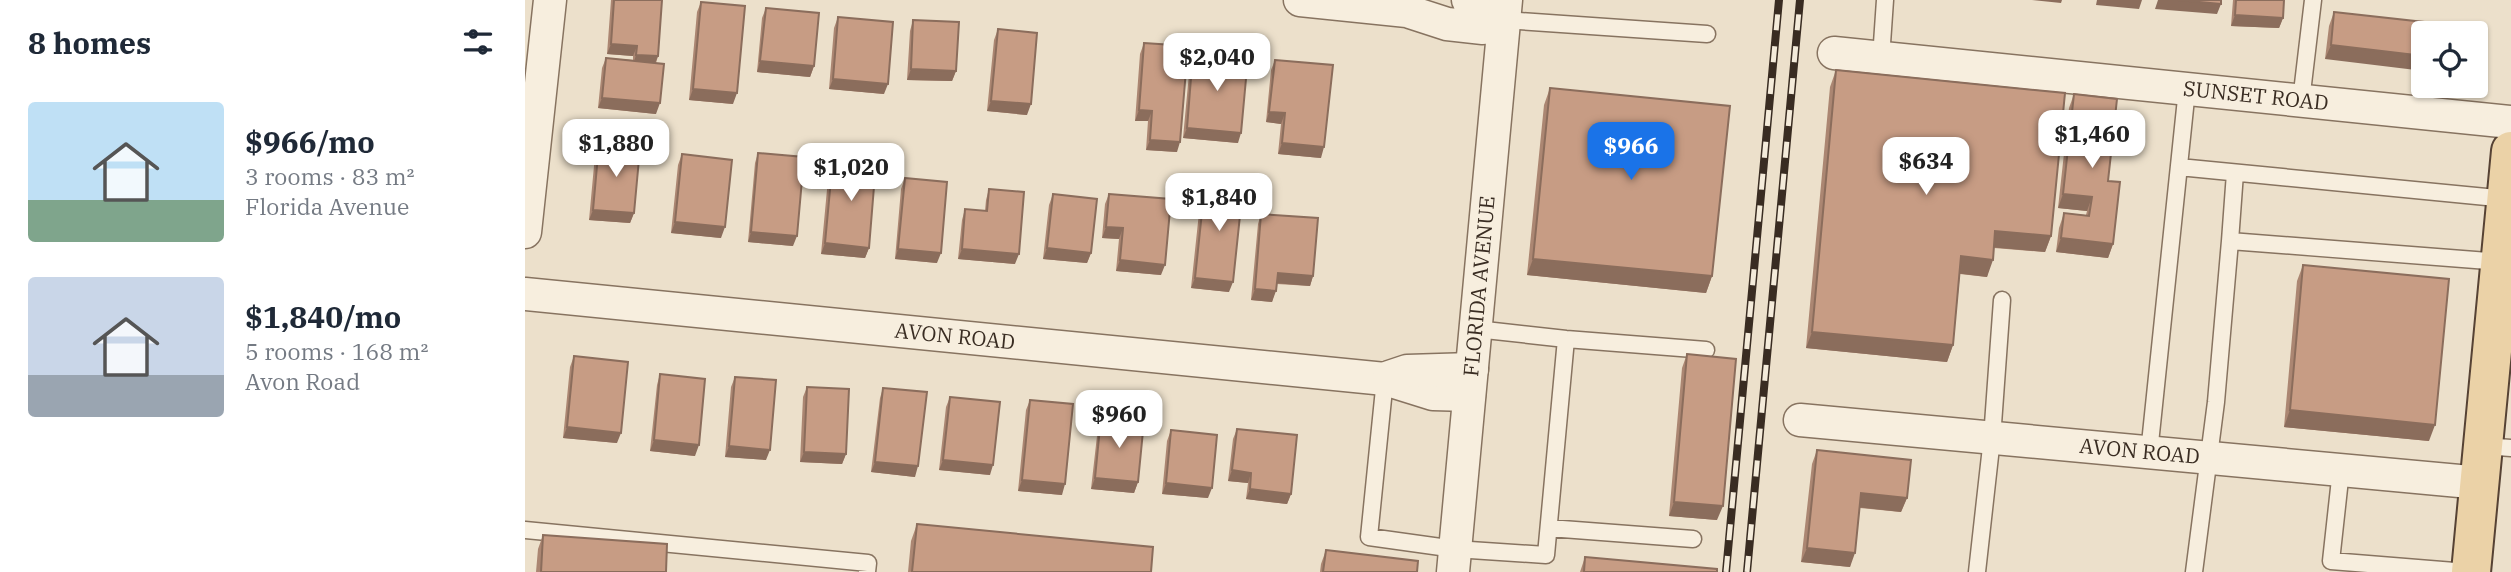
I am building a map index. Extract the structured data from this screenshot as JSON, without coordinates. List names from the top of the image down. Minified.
{"streets":{"street":["SUNSET ROAD","FLORIDA AVENUE","AVON ROAD"]},"crossings":[["FLORIDA AVENUE","AVON ROAD"]],"page":{"heading":"8 homes","price":["$2,040","$1,460","$1,880","$966","$634","$1,020","$1,840","$960"],"list":[{"name":"$966/mo","note":"3 rooms · 83 m² · Florida Avenue"},{"name":"$1,840/mo","note":"5 rooms · 168 m² · Avon Road"}]}}
